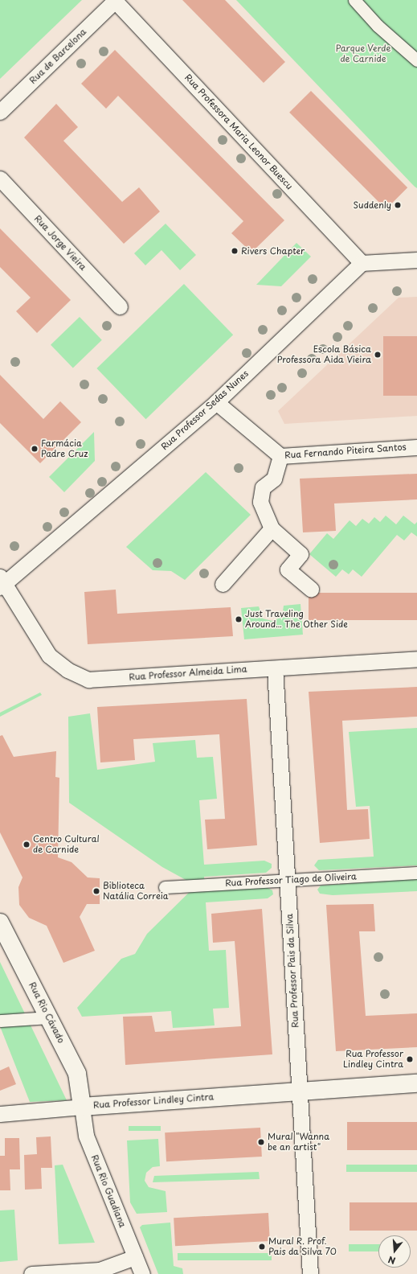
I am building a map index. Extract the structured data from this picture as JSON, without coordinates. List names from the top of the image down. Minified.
{"streets":{"street":["Rua de Barcelona","Rua Professora Maria Leonor Buescu","Rua Jorge Vieira","Rua Professor Sedas Nunes","Rua Fernando Piteira Santos","Rua Professor Almeida Lima","Rua Professor Tiago de Oliveira","Rua Professor Pais da Silva","Rua Rio Cávado","Rua Professor Lindley Cintra","Rua Rio Guadiana"]},"crossings":[["Rua de Barcelona","Rua Professora Maria Leonor Buescu"],["Rua Professora Maria Leonor Buescu","Rua Professor Sedas Nunes"],["Rua Professor Sedas Nunes","Rua Fernando Piteira Santos"],["Rua Professor Sedas Nunes","Rua Professor Almeida Lima"],["Rua Professor Almeida Lima","Rua Professor Pais da Silva"],["Rua Professor Tiago de Oliveira","Rua Professor Pais da Silva"],["Rua Professor Pais da Silva","Rua Professor Lindley Cintra"],["Rua Rio Cávado","Rua Professor Lindley Cintra"],["Rua Rio Cávado","Rua Rio Guadiana"],["Rua Professor Lindley Cintra","Rua Rio Guadiana"]],"parks":["Parque Verde de Carnide"],"places":["Suddenly","Rivers Chapter","Escola Básica Professora Aida Vieira","Farmácia Padre Cruz","Just Traveling Around… The Other Side","Centro Cultural de Carnide","Biblioteca Natália Correia","Rua Professor Lindley Cintra","Mural \"Wanna be an artist\"","Mural R. Prof. Pais da Silva 70"],"north":"bottom"}
